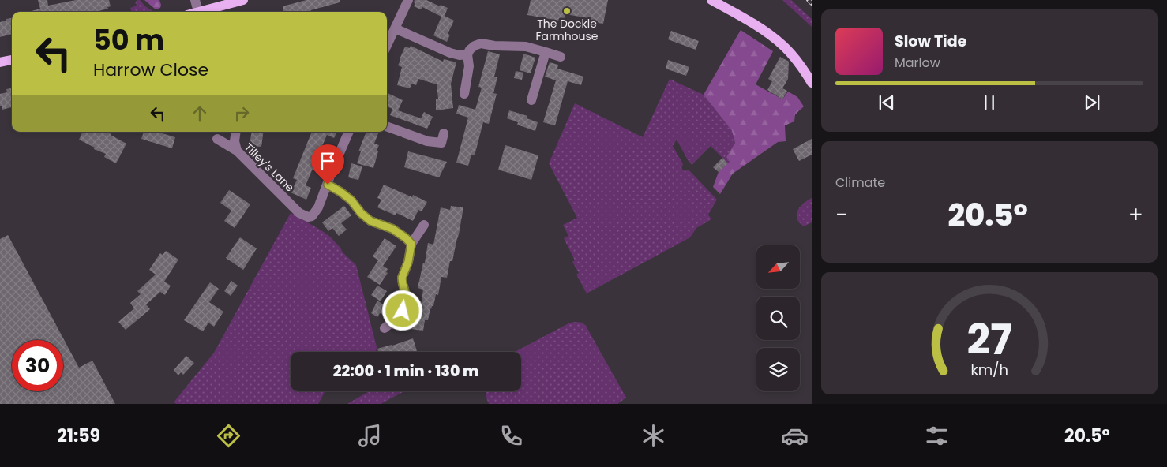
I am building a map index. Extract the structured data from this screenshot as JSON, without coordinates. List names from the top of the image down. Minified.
{"streets":{"street":["Tilley's Lane"]},"places":["The Dockle Farmhouse"],"north":"bottom left","page":{"turn":["50 m","Harrow Close"],"song":["Slow Tide","Marlow"],"tile":"Climate","heat":["−","20.5°","+"],"limit":"30","trip":"22:00 · 1 min · 130 m","tabs":["21:59","20.5°"],"gauge":["27","km/h"]}}
